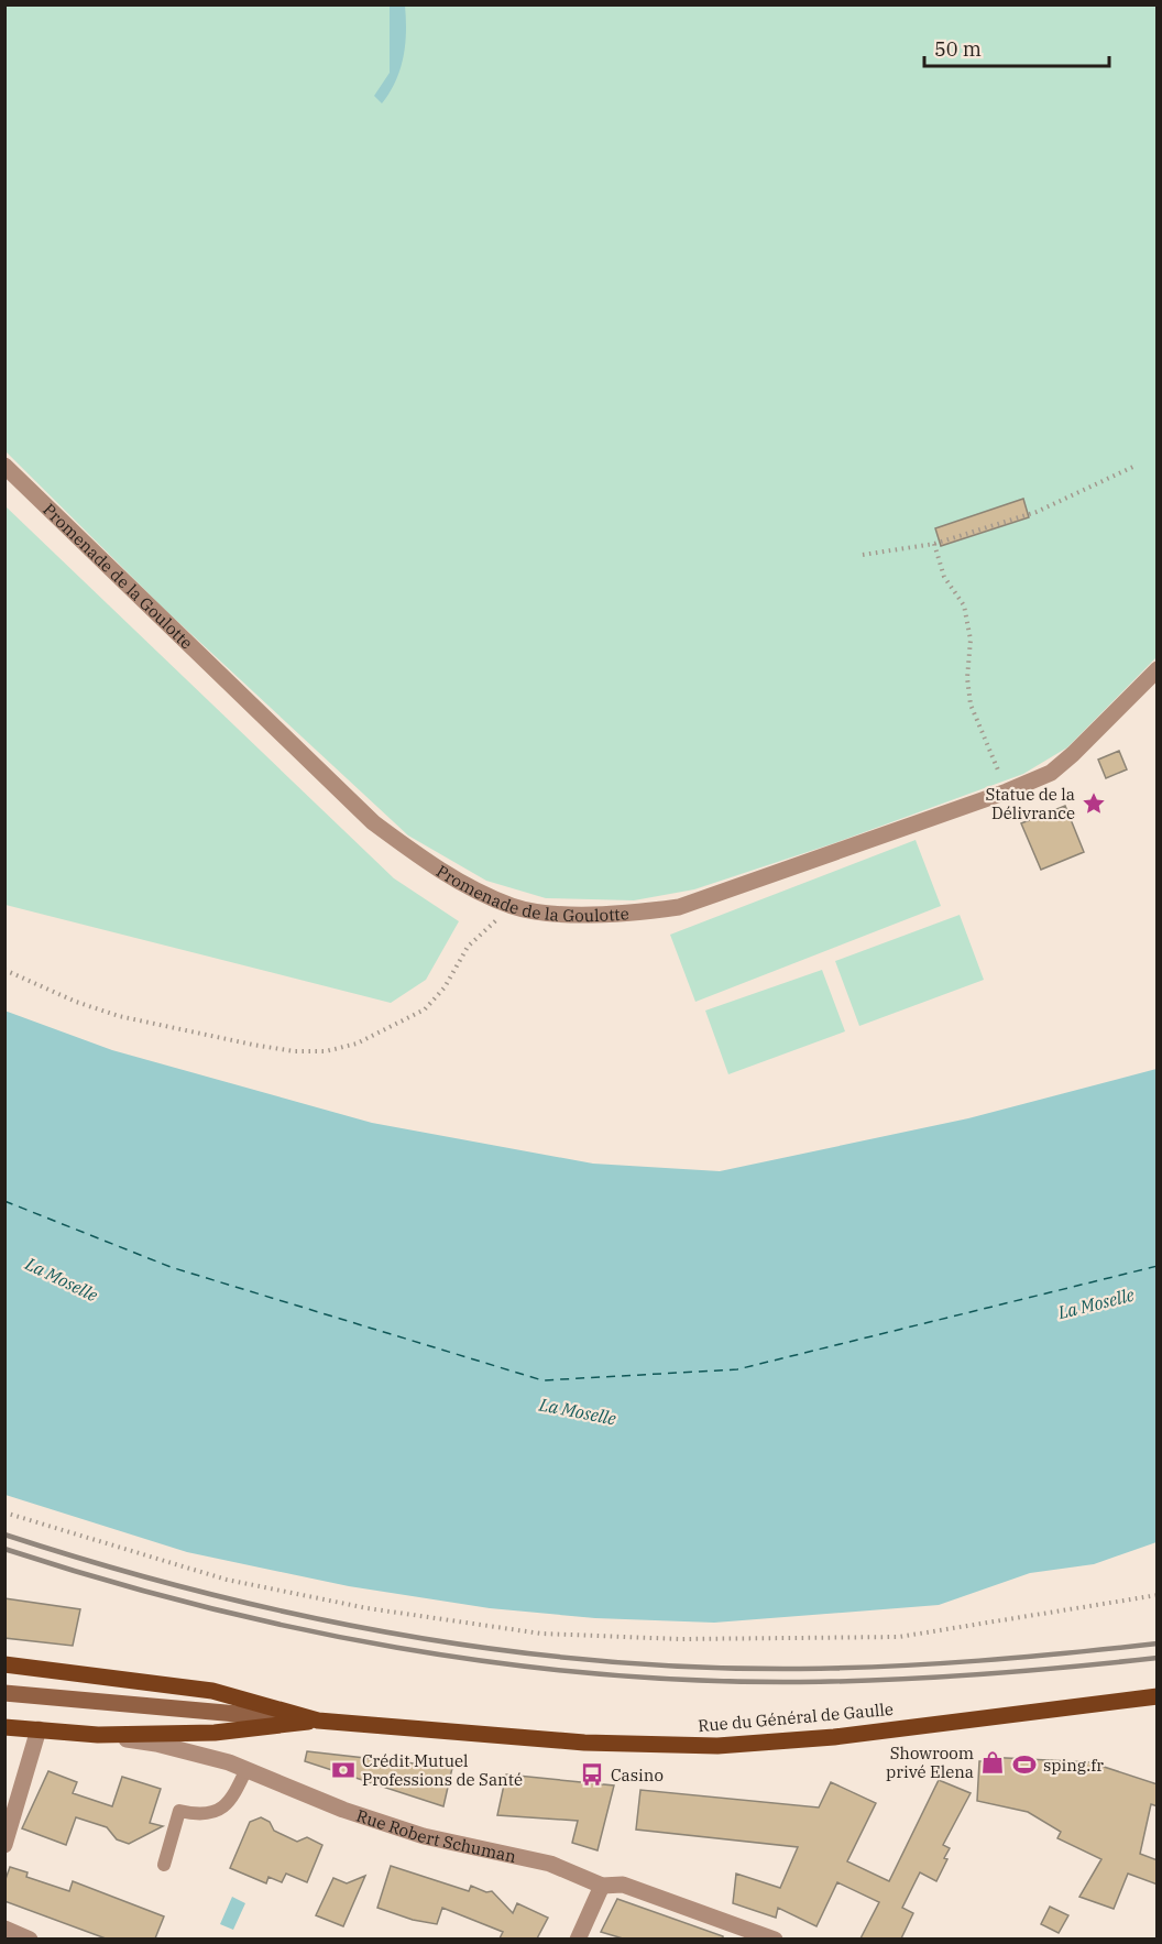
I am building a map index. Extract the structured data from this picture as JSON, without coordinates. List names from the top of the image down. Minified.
{"streets":{"main road":["Rue du Général de Gaulle"],"street":["Promenade de la Goulotte","Rue Robert Schuman"]},"crossings":[["Rue du Général de Gaulle","Rue Robert Schuman"]],"water":["La Moselle"],"places":{"place":["Statue de la Délivrance"],"shop":["Showroom privé Elena"],"sports":["sping.fr"],"bank":["Crédit Mutuel Professions de Santé"],"bus stop":["Casino"]},"scale_bar":"50 m"}
